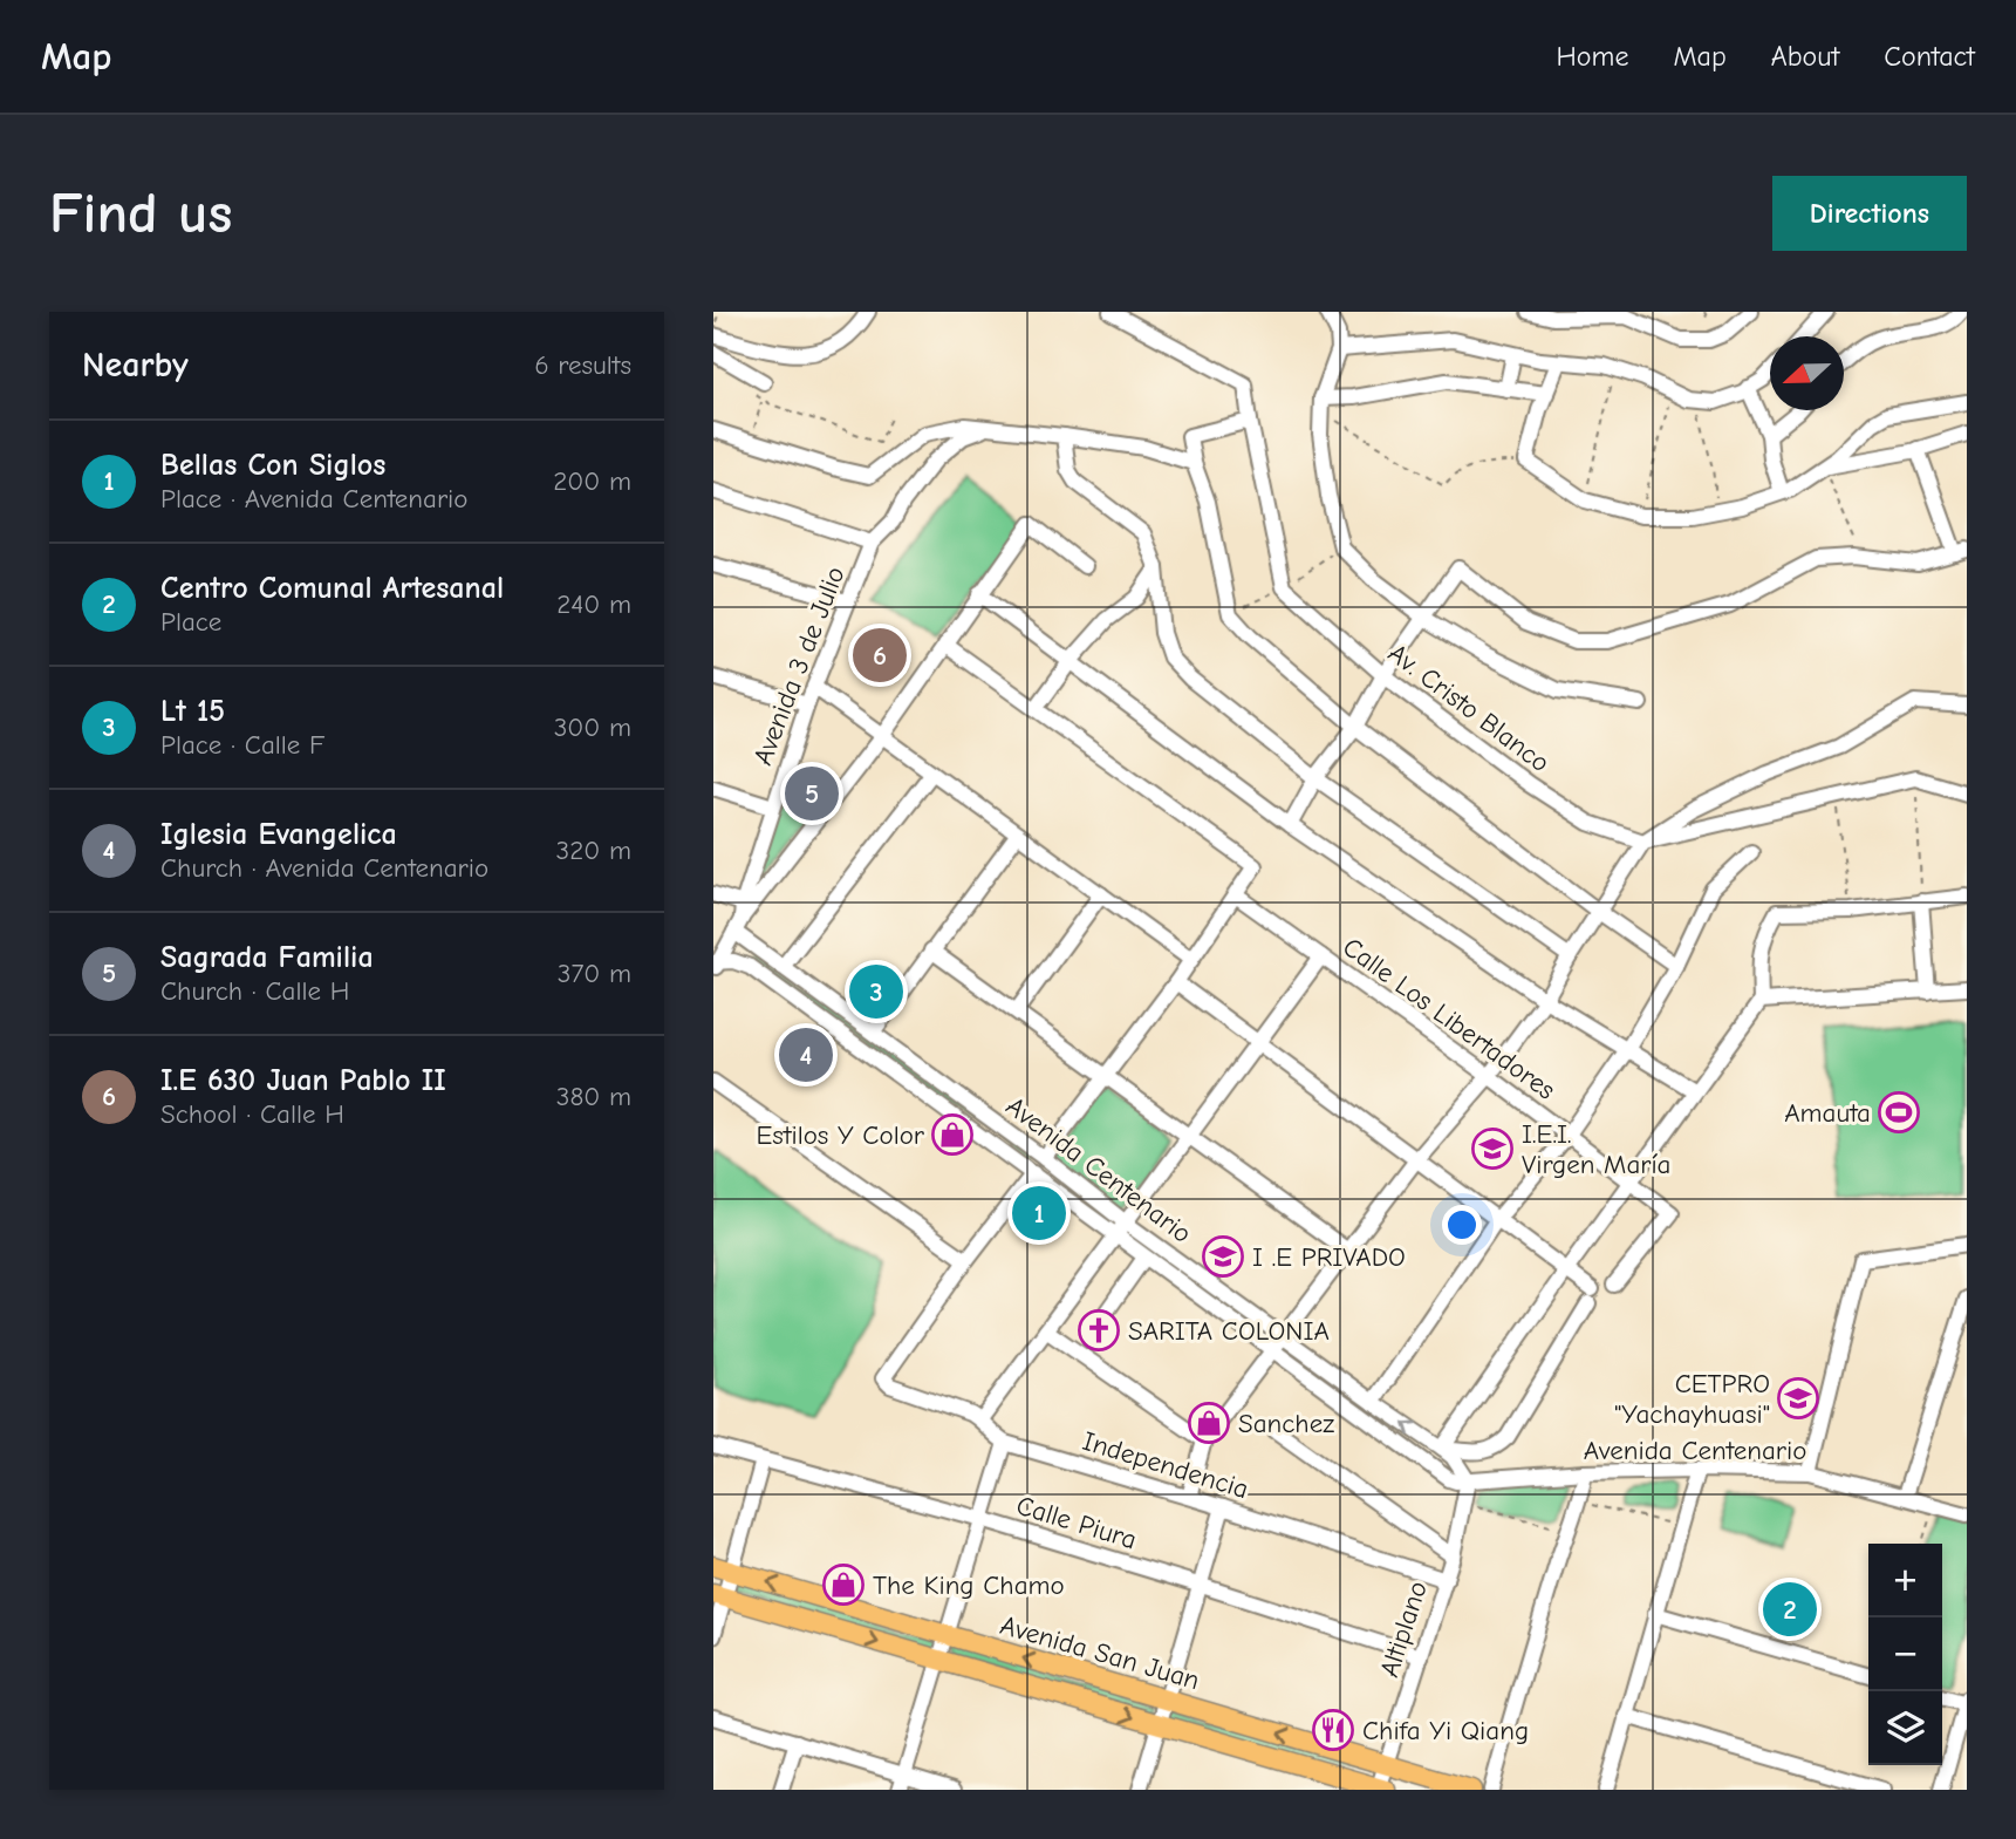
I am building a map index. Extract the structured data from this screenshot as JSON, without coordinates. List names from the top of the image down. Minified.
{"streets":{"main road":["Avenida San Juan"],"street":["Avenida 3 de Julio","Av. Cristo Blanco","Calle Los Libertadores","Avenida Centenario","Independencia","Calle Piura","Altiplano"]},"crossings":[["Avenida 3 de Julio","Avenida Centenario"],["Avenida Centenario","Altiplano"],["Independencia","Altiplano"],["Calle Piura","Altiplano"],["Altiplano","Avenida San Juan"]],"places":{"sports":["Amauta"],"shop":["Estilos Y Color","Sanchez","The King Chamo"],"school or university":["I.E.I. Virgen María","I .E PRIVADO","CETPRO \"Yachayhuasi\""],"church":["SARITA COLONIA"],"restaurant":["Chifa Yi Qiang"]},"north":"left","page":{"header":"Map","nav":["Home","Map","About","Contact"],"buttons":"Directions","title":"Find us","heading":["Nearby","6 results"],"list":[{"mark":"1","name":"Bellas Con Siglos","note":"Place · Avenida Centenario","value":"200 m"},{"mark":"2","name":"Centro Comunal Artesanal","note":"Place","value":"240 m"},{"mark":"3","name":"Lt 15","note":"Place · Calle F","value":"300 m"},{"mark":"4","name":"Iglesia Evangelica","note":"Church · Avenida Centenario","value":"320 m"},{"mark":"5","name":"Sagrada Familia","note":"Church · Calle H","value":"370 m"},{"mark":"6","name":"I.E 630 Juan Pablo II","note":"School · Calle H","value":"380 m"}],"pins":["6","5","3","4","1","2"],"map_buttons":["+","−"]}}
